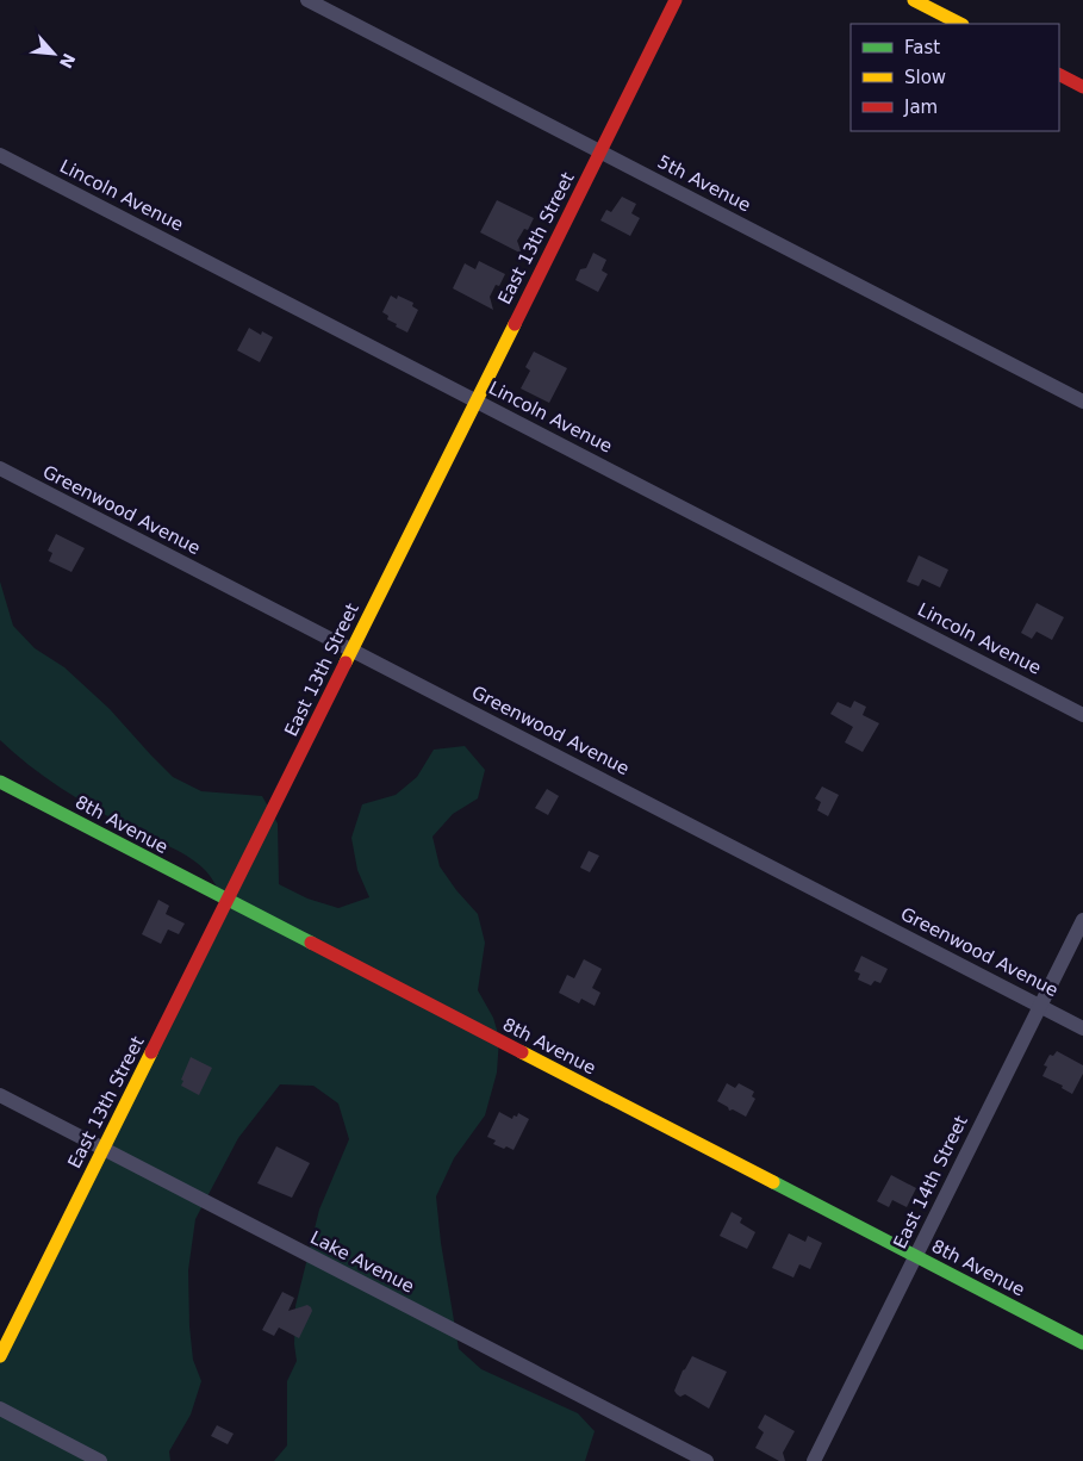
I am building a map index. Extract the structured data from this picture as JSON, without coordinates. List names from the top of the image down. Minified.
{"streets":{"street":["5th Avenue","Lincoln Avenue","East 13th Street","Greenwood Avenue","8th Avenue","East 14th Street","Lake Avenue"]},"crossings":[["5th Avenue","East 13th Street"],["Lincoln Avenue","East 13th Street"],["East 13th Street","Greenwood Avenue"],["East 13th Street","8th Avenue"],["East 13th Street","Lake Avenue"],["Greenwood Avenue","East 14th Street"],["8th Avenue","East 14th Street"]],"legend":["Fast","Slow","Jam"],"north":"bottom right"}
